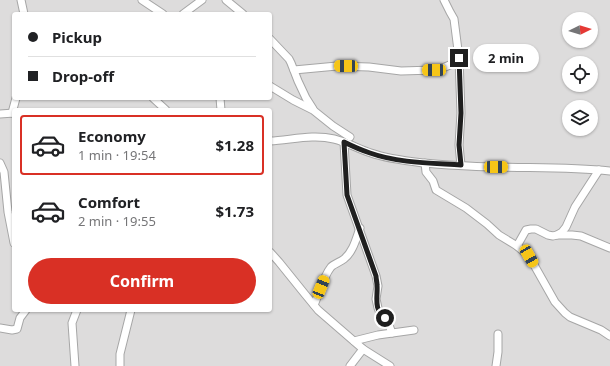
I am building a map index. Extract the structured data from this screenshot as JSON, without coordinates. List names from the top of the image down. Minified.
{"north":"right","page":{"banner":["Pickup","Drop-off"],"bubble":"2 min","list":[{"name":"Economy","note":"1 min · 19:54","value":"$1.28"},{"name":"Comfort","note":"2 min · 19:55","value":"$1.73"}],"buttons":"Confirm"}}
